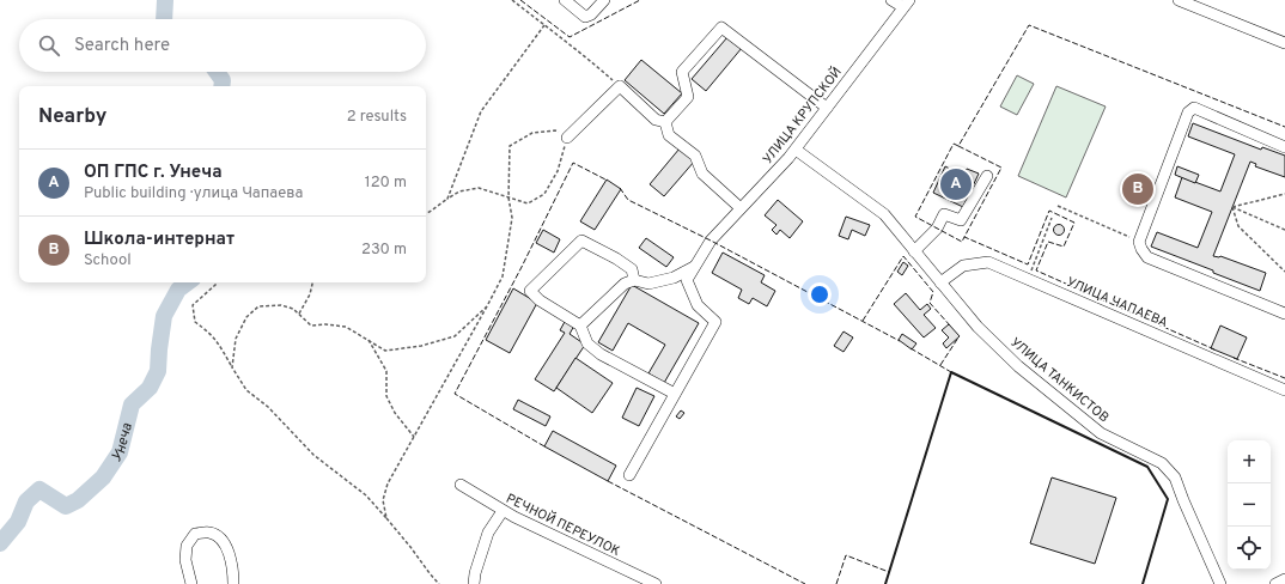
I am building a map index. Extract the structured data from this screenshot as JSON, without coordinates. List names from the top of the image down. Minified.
{"streets":{"street":["УЛИЦА КРУПСКОЙ","УЛИЦА ЧАПАЕВА","УЛИЦА ТАНКИСТОВ","РЕЧНОЙ ПЕРЕУЛОК"]},"crossings":[["УЛИЦА КРУПСКОЙ","УЛИЦА ТАНКИСТОВ"],["УЛИЦА ЧАПАЕВА","УЛИЦА ТАНКИСТОВ"]],"water":["Унеча"],"page":{"search":"Search here","heading":["Nearby","2 results"],"list":[{"mark":"A","name":"ОП ГПС г. Унеча","note":"Public building · улица Чапаева","value":"120 m"},{"mark":"B","name":"Школа-интернат","note":"School","value":"230 m"}],"pins":["A","B"],"map_buttons":["+","−"]}}
